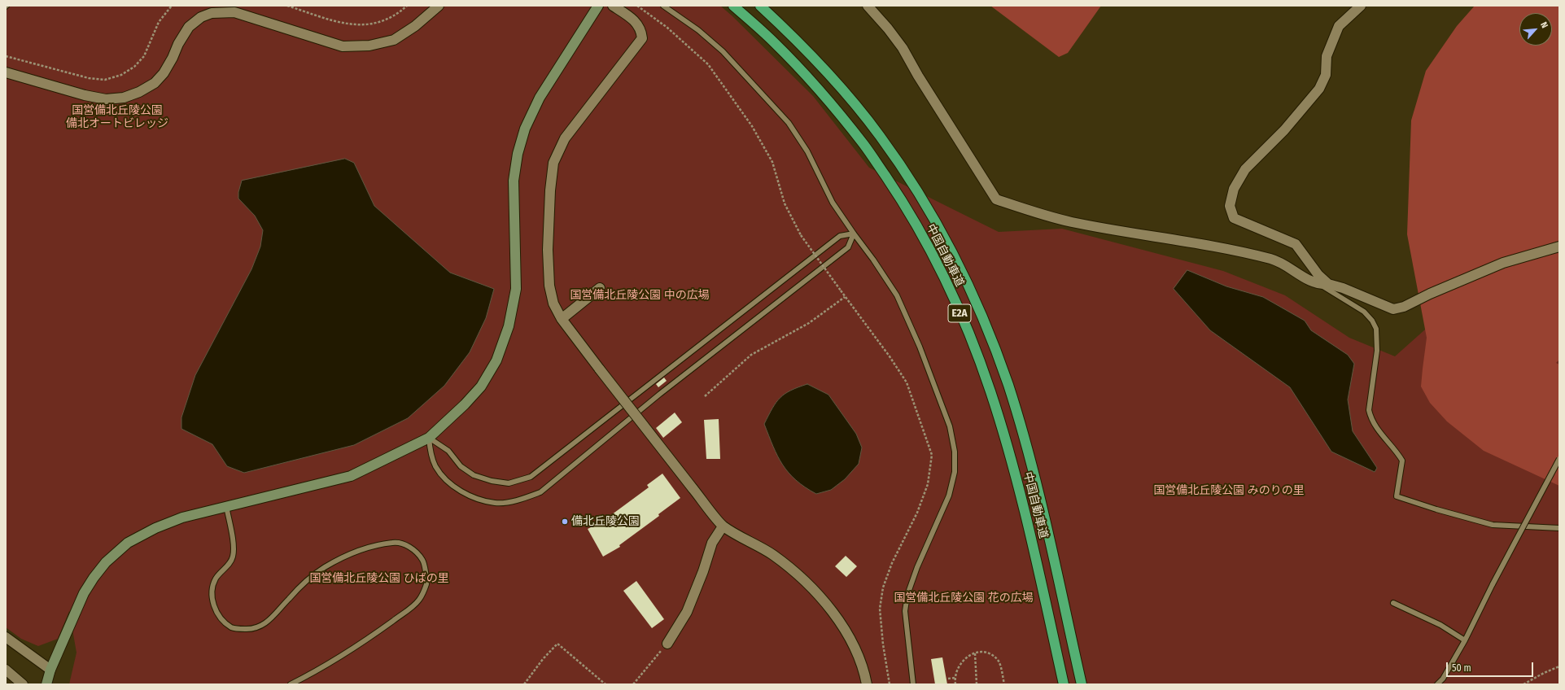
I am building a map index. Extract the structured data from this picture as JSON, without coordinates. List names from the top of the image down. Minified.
{"streets":{"highway":["中国自動車道","E2A"]},"parks":["国営備北丘陵公園 備北オートビレッジ","国営備北丘陵公園 中の広場","国営備北丘陵公園 みのりの里","国営備北丘陵公園 ひばの里","国営備北丘陵公園 花の広場"],"places":["備北丘陵公園"],"scale_bar":"50 m","north":"top right"}
